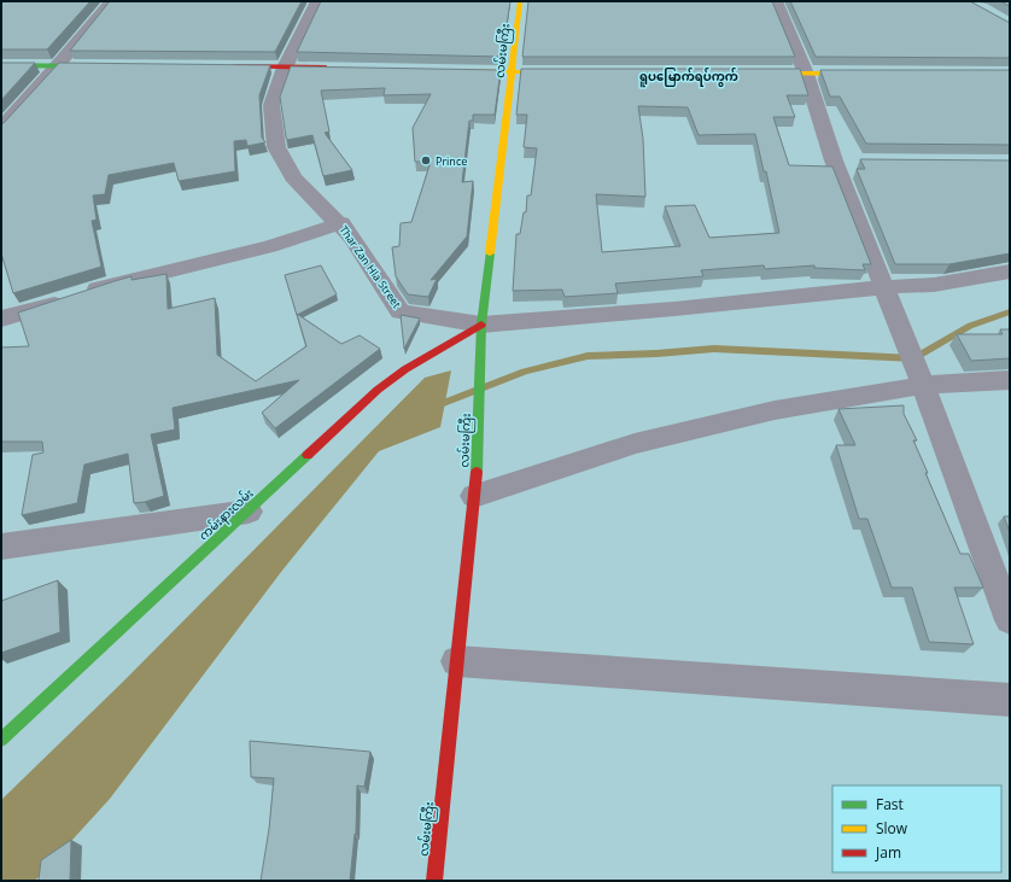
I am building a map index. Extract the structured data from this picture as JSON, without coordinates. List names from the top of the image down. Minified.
{"streets":{"main road":["လမ်းမကြီး","ကမ်းနားလမ်း"],"street":["Thar Zan Hla Street"]},"crossings":[["လမ်းမကြီး","Thar Zan Hla Street"],["လမ်းမကြီး","ကမ်းနားလမ်း"],["Thar Zan Hla Street","ကမ်းနားလမ်း"]],"districts":["ရူပမြောက်ရပ်ကွက်"],"places":["Prince"],"legend":["Fast","Slow","Jam"]}
